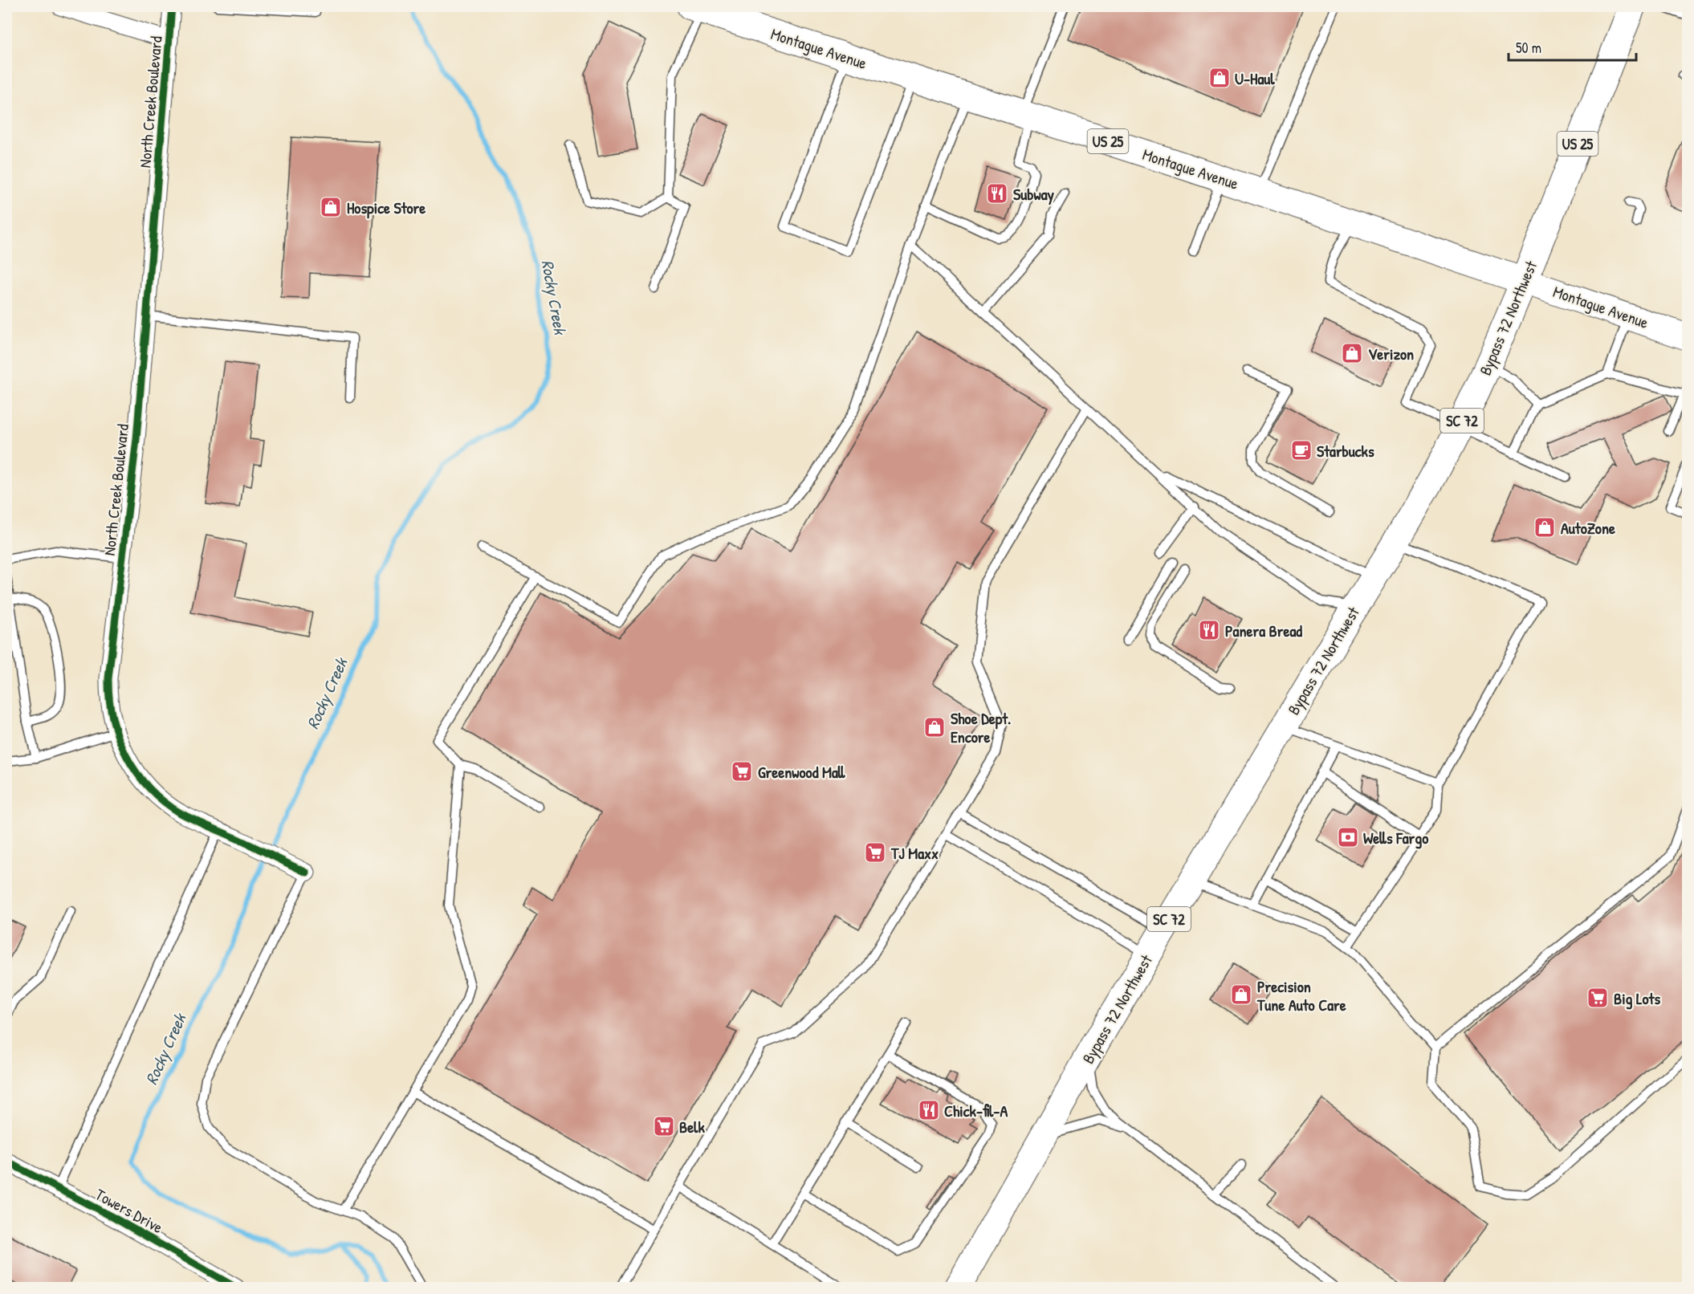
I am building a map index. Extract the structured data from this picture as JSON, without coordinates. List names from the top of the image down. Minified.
{"streets":{"highway":["Montague Avenue","US 25","Bypass 72 Northwest","SC 72"],"street":["North Creek Boulevard","Towers Drive"]},"crossings":[["Montague Avenue","Bypass 72 Northwest"]],"water":["Rocky Creek"],"places":{"shop":["U-Haul","Hospice Store","Verizon","AutoZone","Shoe Dept. Encore","Precision Tune Auto Care"],"restaurant":["Subway","Panera Bread","Chick-fil-A"],"cafe":["Starbucks"],"supermarket":["Greenwood Mall","TJ Maxx","Big Lots","Belk"],"bank":["Wells Fargo"]},"scale_bar":"50 m"}
